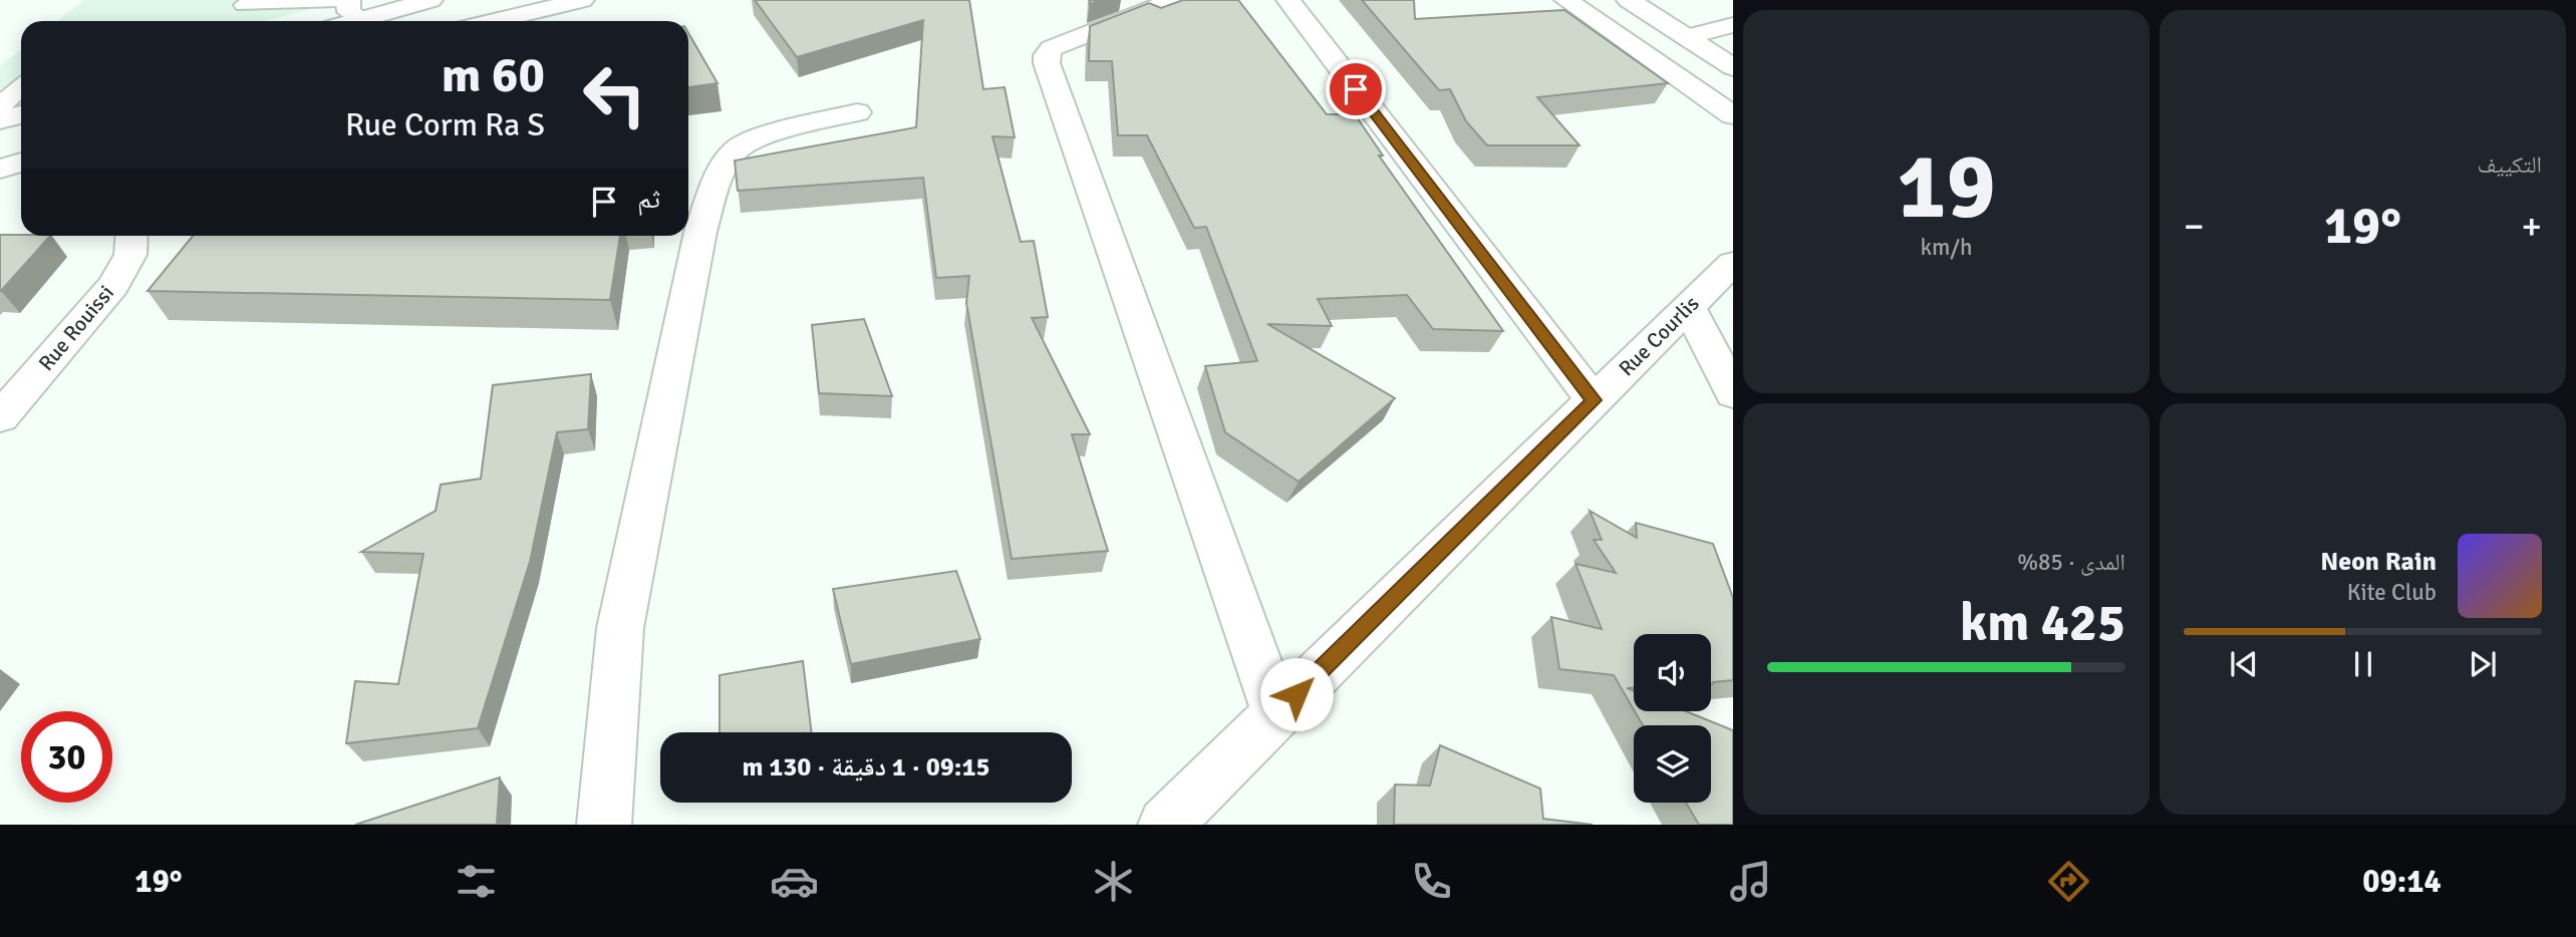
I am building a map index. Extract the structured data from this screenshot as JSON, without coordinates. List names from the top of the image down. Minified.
{"streets":{"street":["Rue Rouissi","Rue Courlis"]},"page":{"tile":["التكييف",["19","km/h"],["المدى · 85%","425 km"]],"turn":["60 m","Rue Corm Ra S"],"then":"ثم","heat":["−","19°","+"],"song":["Neon Rain","Kite Club"],"limit":"30","trip":"09:15 · 1 دقيقة · 130 m","tabs":["09:14","19°"]}}
